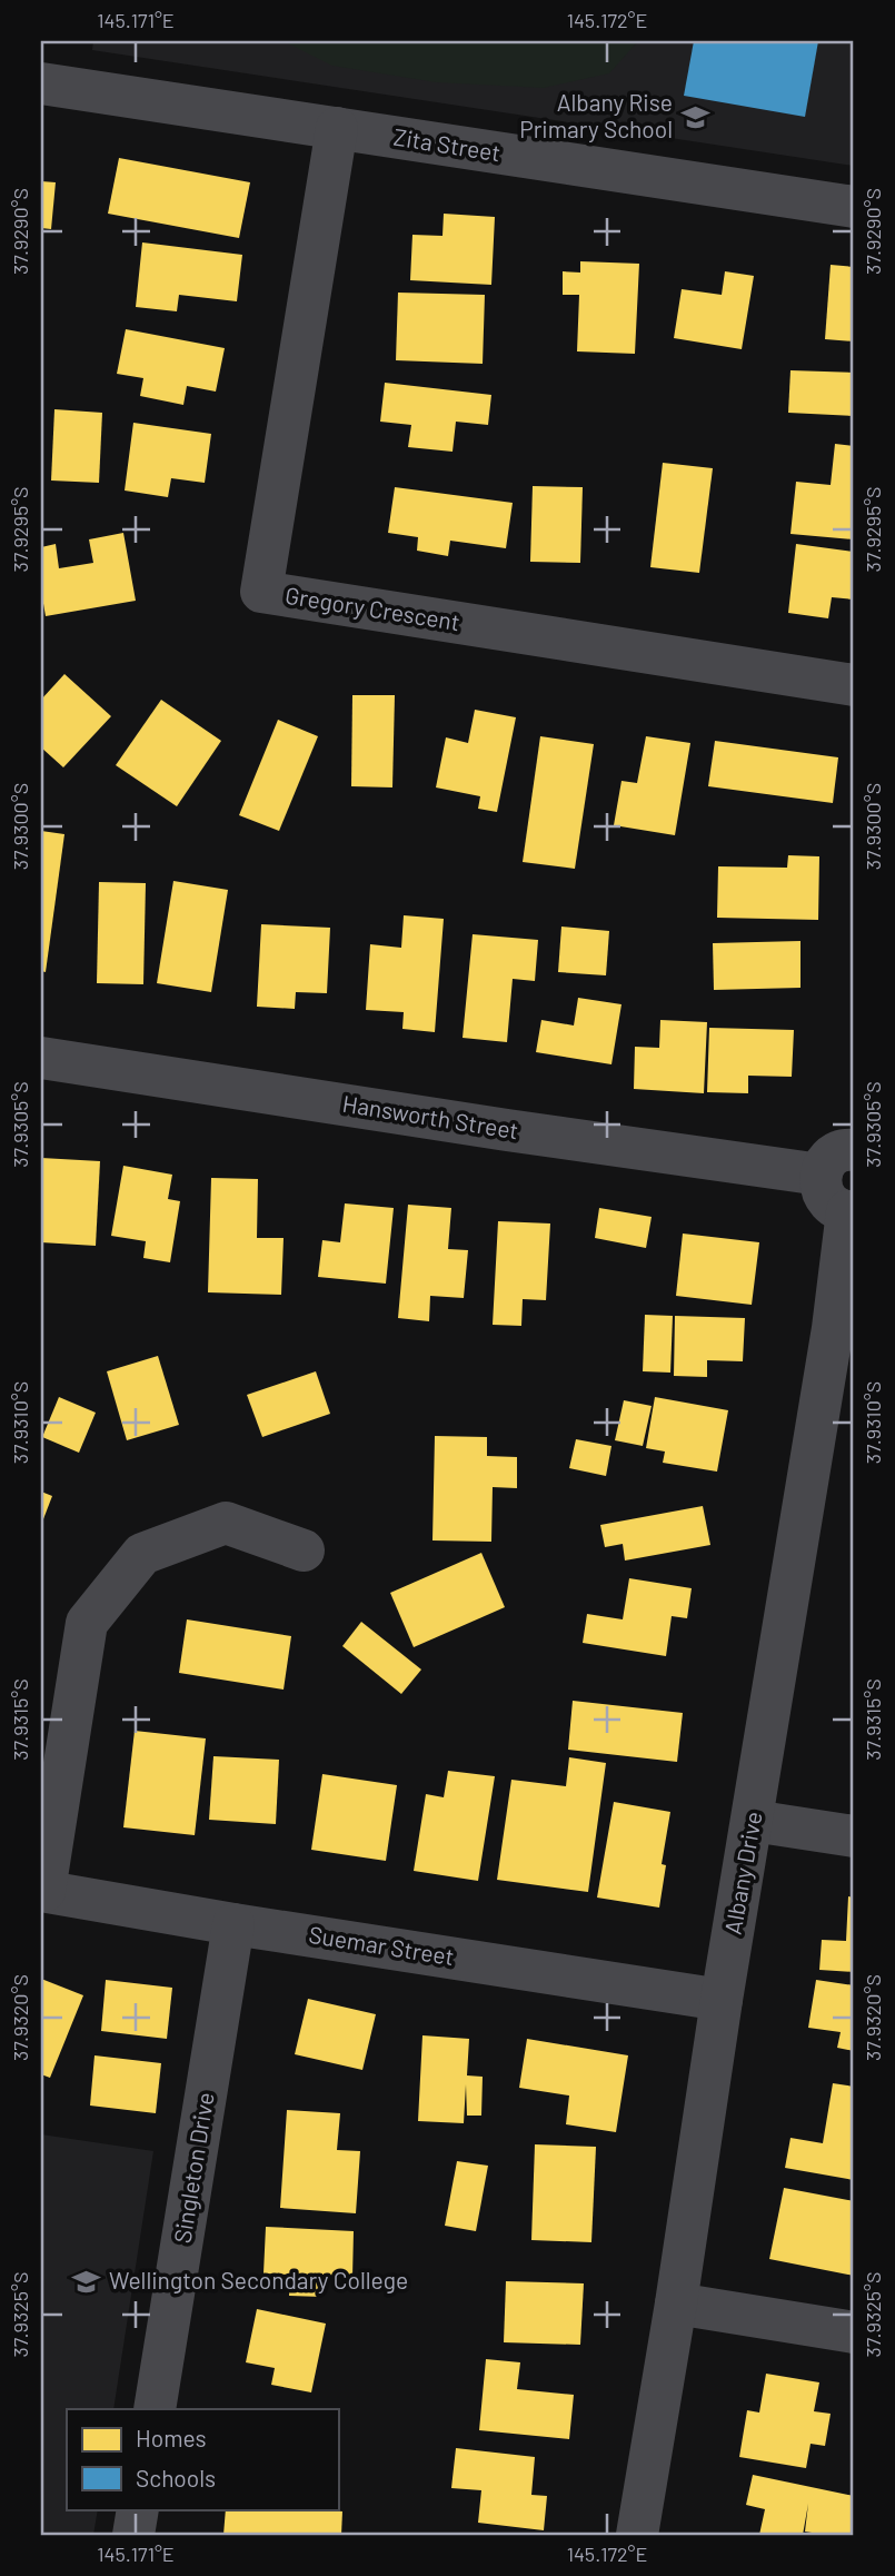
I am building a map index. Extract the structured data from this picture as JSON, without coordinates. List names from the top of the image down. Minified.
{"streets":{"street":["Zita Street","Gregory Crescent","Hansworth Street","Albany Drive","Suemar Street","Singleton Drive"]},"crossings":[["Zita Street","Gregory Crescent"],["Albany Drive","Suemar Street"],["Suemar Street","Singleton Drive"]],"places":{"school or university":["Albany Rise Primary School","Wellington Secondary College"]},"legend":["Homes","Schools"],"coordinates":["145.171°E","145.172°E","37.9290°S","37.9295°S","37.9300°S","37.9305°S","37.9310°S","37.9315°S","37.9320°S","37.9325°S"]}
